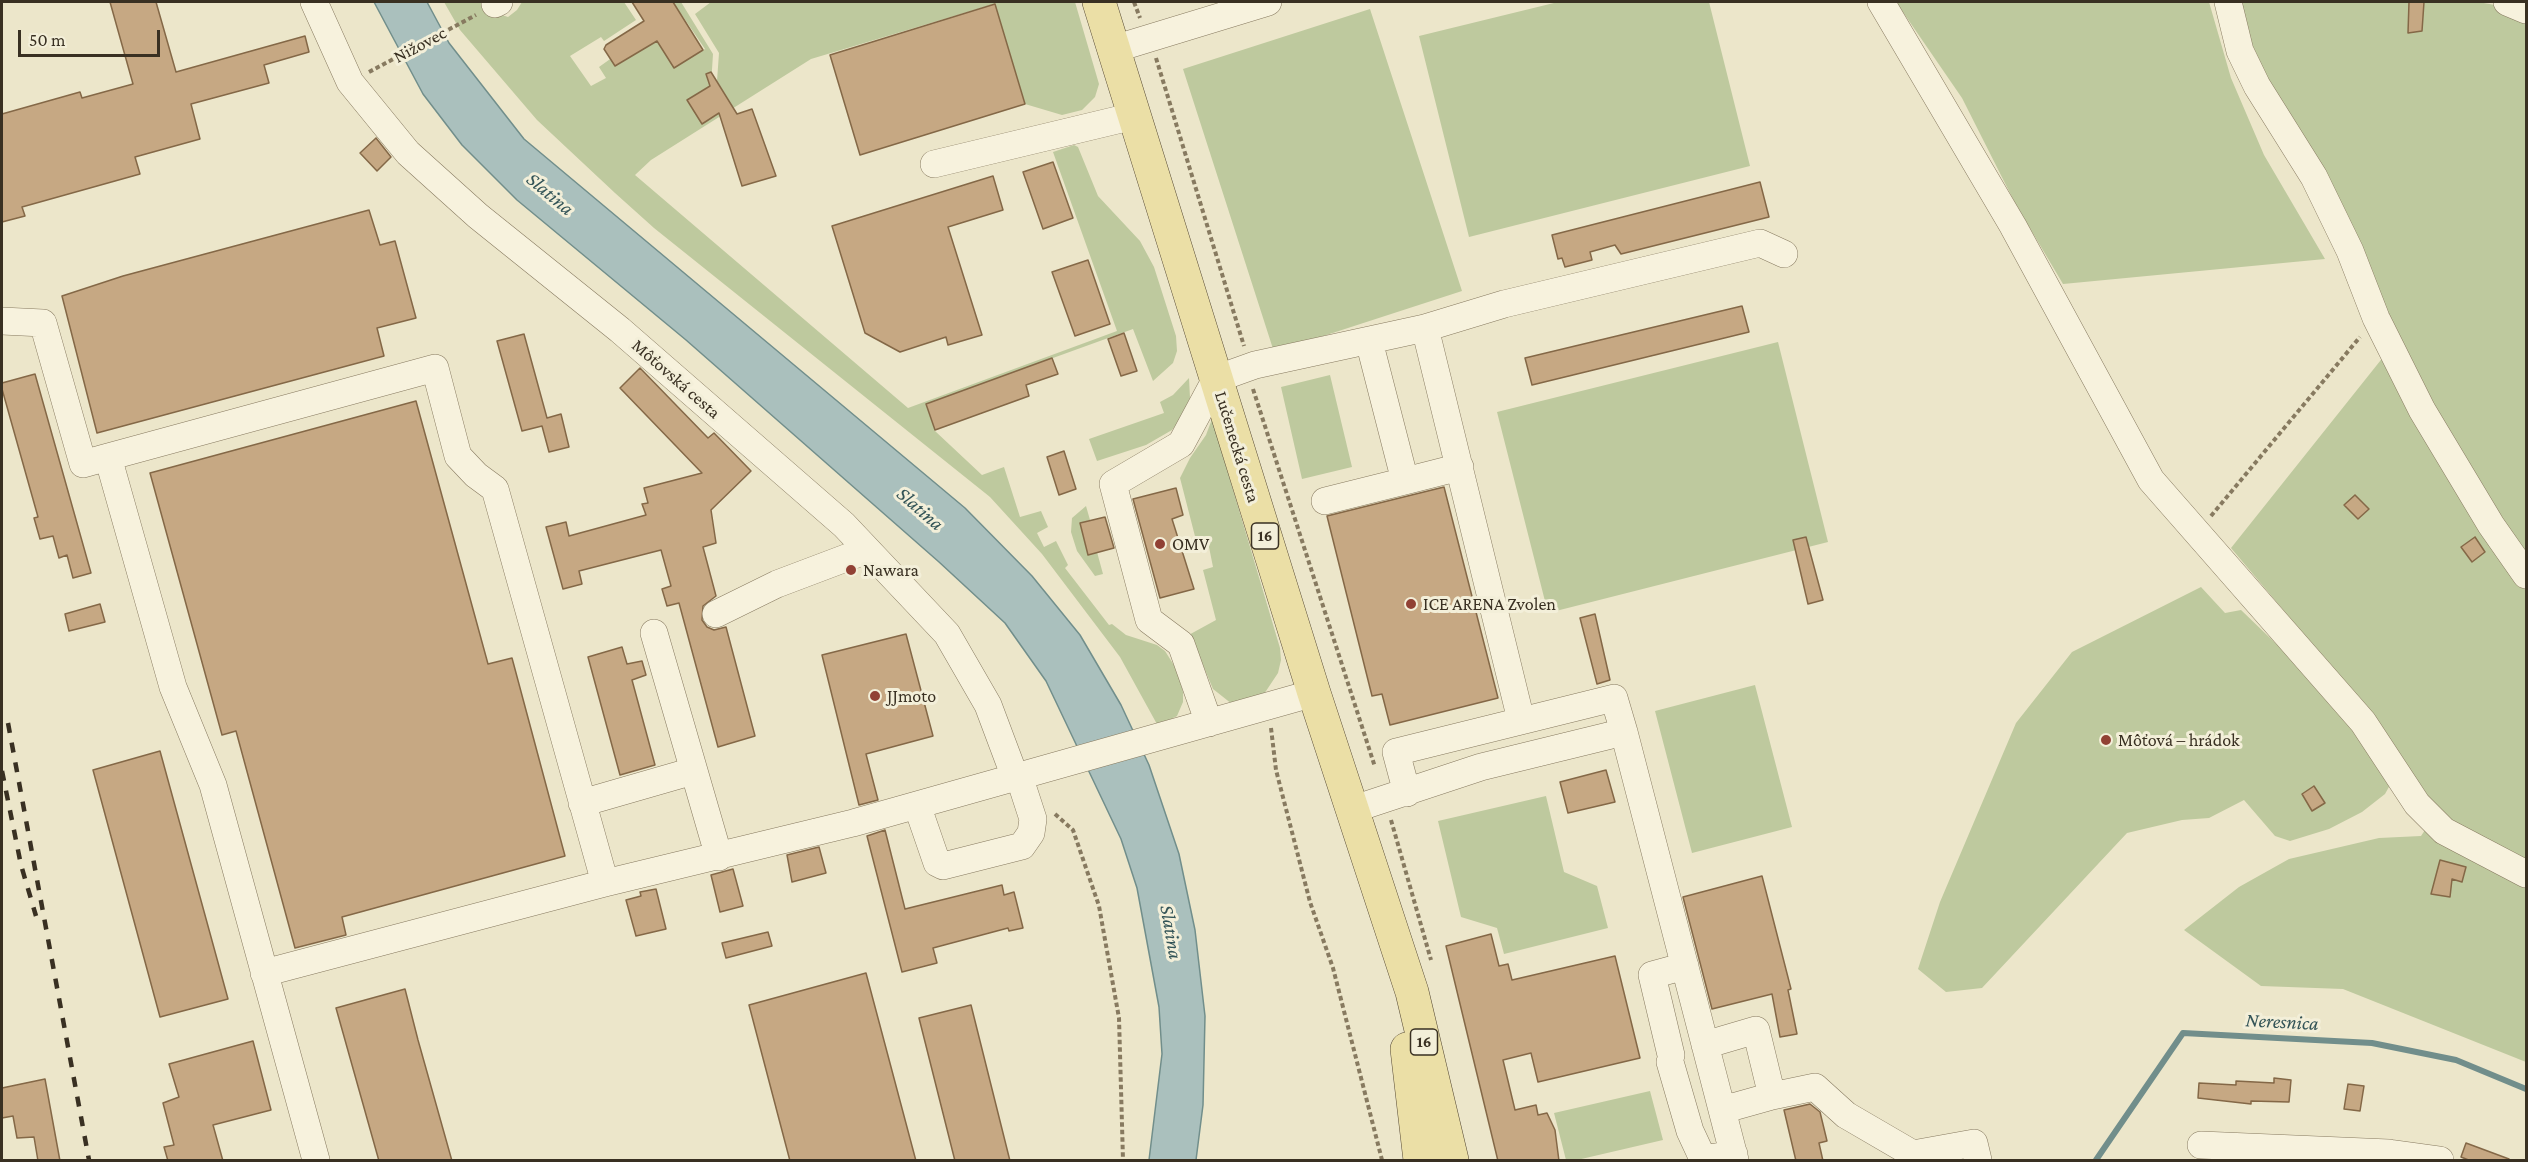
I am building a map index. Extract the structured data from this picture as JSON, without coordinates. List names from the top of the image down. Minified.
{"streets":{"main road":["Lučenecká cesta","16"],"street":["Môťovská cesta"],"path":["Nižovec"]},"water":["Slatina","Neresnica"],"places":["OMV","Nawara","ICE ARENA Zvolen","JJmoto","Môťová – hrádok"],"scale_bar":"50 m"}
